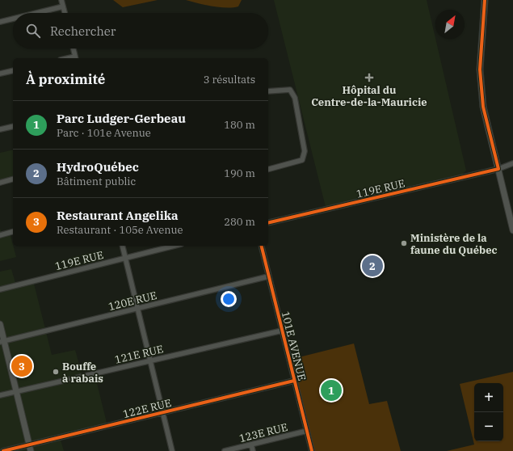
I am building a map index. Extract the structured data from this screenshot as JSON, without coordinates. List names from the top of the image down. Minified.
{"streets":{"street":["119E RUE","120E RUE","101E AVENUE","121E RUE","122E RUE","123E RUE"]},"crossings":[["120E RUE","101E AVENUE"],["101E AVENUE","121E RUE"],["101E AVENUE","122E RUE"],["101E AVENUE","123E RUE"]],"places":{"health":["Hôpital du Centre-de-la-Mauricie"],"other":["Ministère de la faune du Québec","Bouffe à rabais"]},"north":"top right","page":{"search":"Rechercher","heading":["À proximité","3 résultats"],"list":[{"mark":"1","name":"Parc Ludger-Gerbeau","note":"Parc · 101e Avenue","value":"180 m"},{"mark":"2","name":"HydroQuébec","note":"Bâtiment public","value":"190 m"},{"mark":"3","name":"Restaurant Angelika","note":"Restaurant · 105e Avenue","value":"280 m"}],"pins":["2","3","1"],"map_buttons":["+","−"]}}
